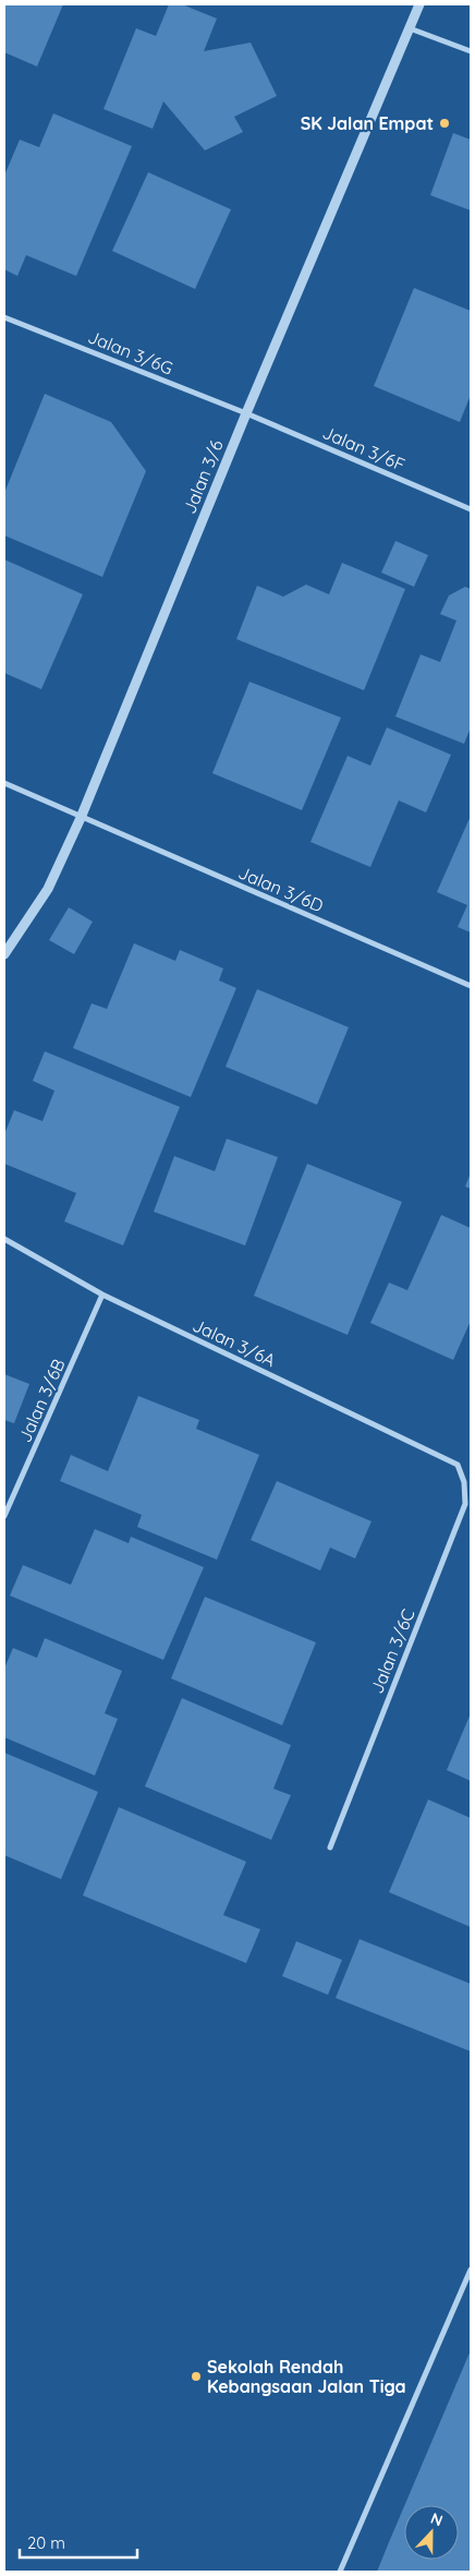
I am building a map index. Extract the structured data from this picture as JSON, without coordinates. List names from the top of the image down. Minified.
{"streets":{"street":["Jalan 3/6G","Jalan 3/6F","Jalan 3/6","Jalan 3/6D","Jalan 3/6A","Jalan 3/6B","Jalan 3/6C"]},"crossings":[["Jalan 3/6G","Jalan 3/6F"],["Jalan 3/6G","Jalan 3/6"],["Jalan 3/6F","Jalan 3/6"],["Jalan 3/6","Jalan 3/6D"],["Jalan 3/6A","Jalan 3/6B"],["Jalan 3/6A","Jalan 3/6C"]],"places":["SK Jalan Empat","Sekolah Rendah Kebangsaan Jalan Tiga"],"scale_bar":"20 m","north":"top"}
